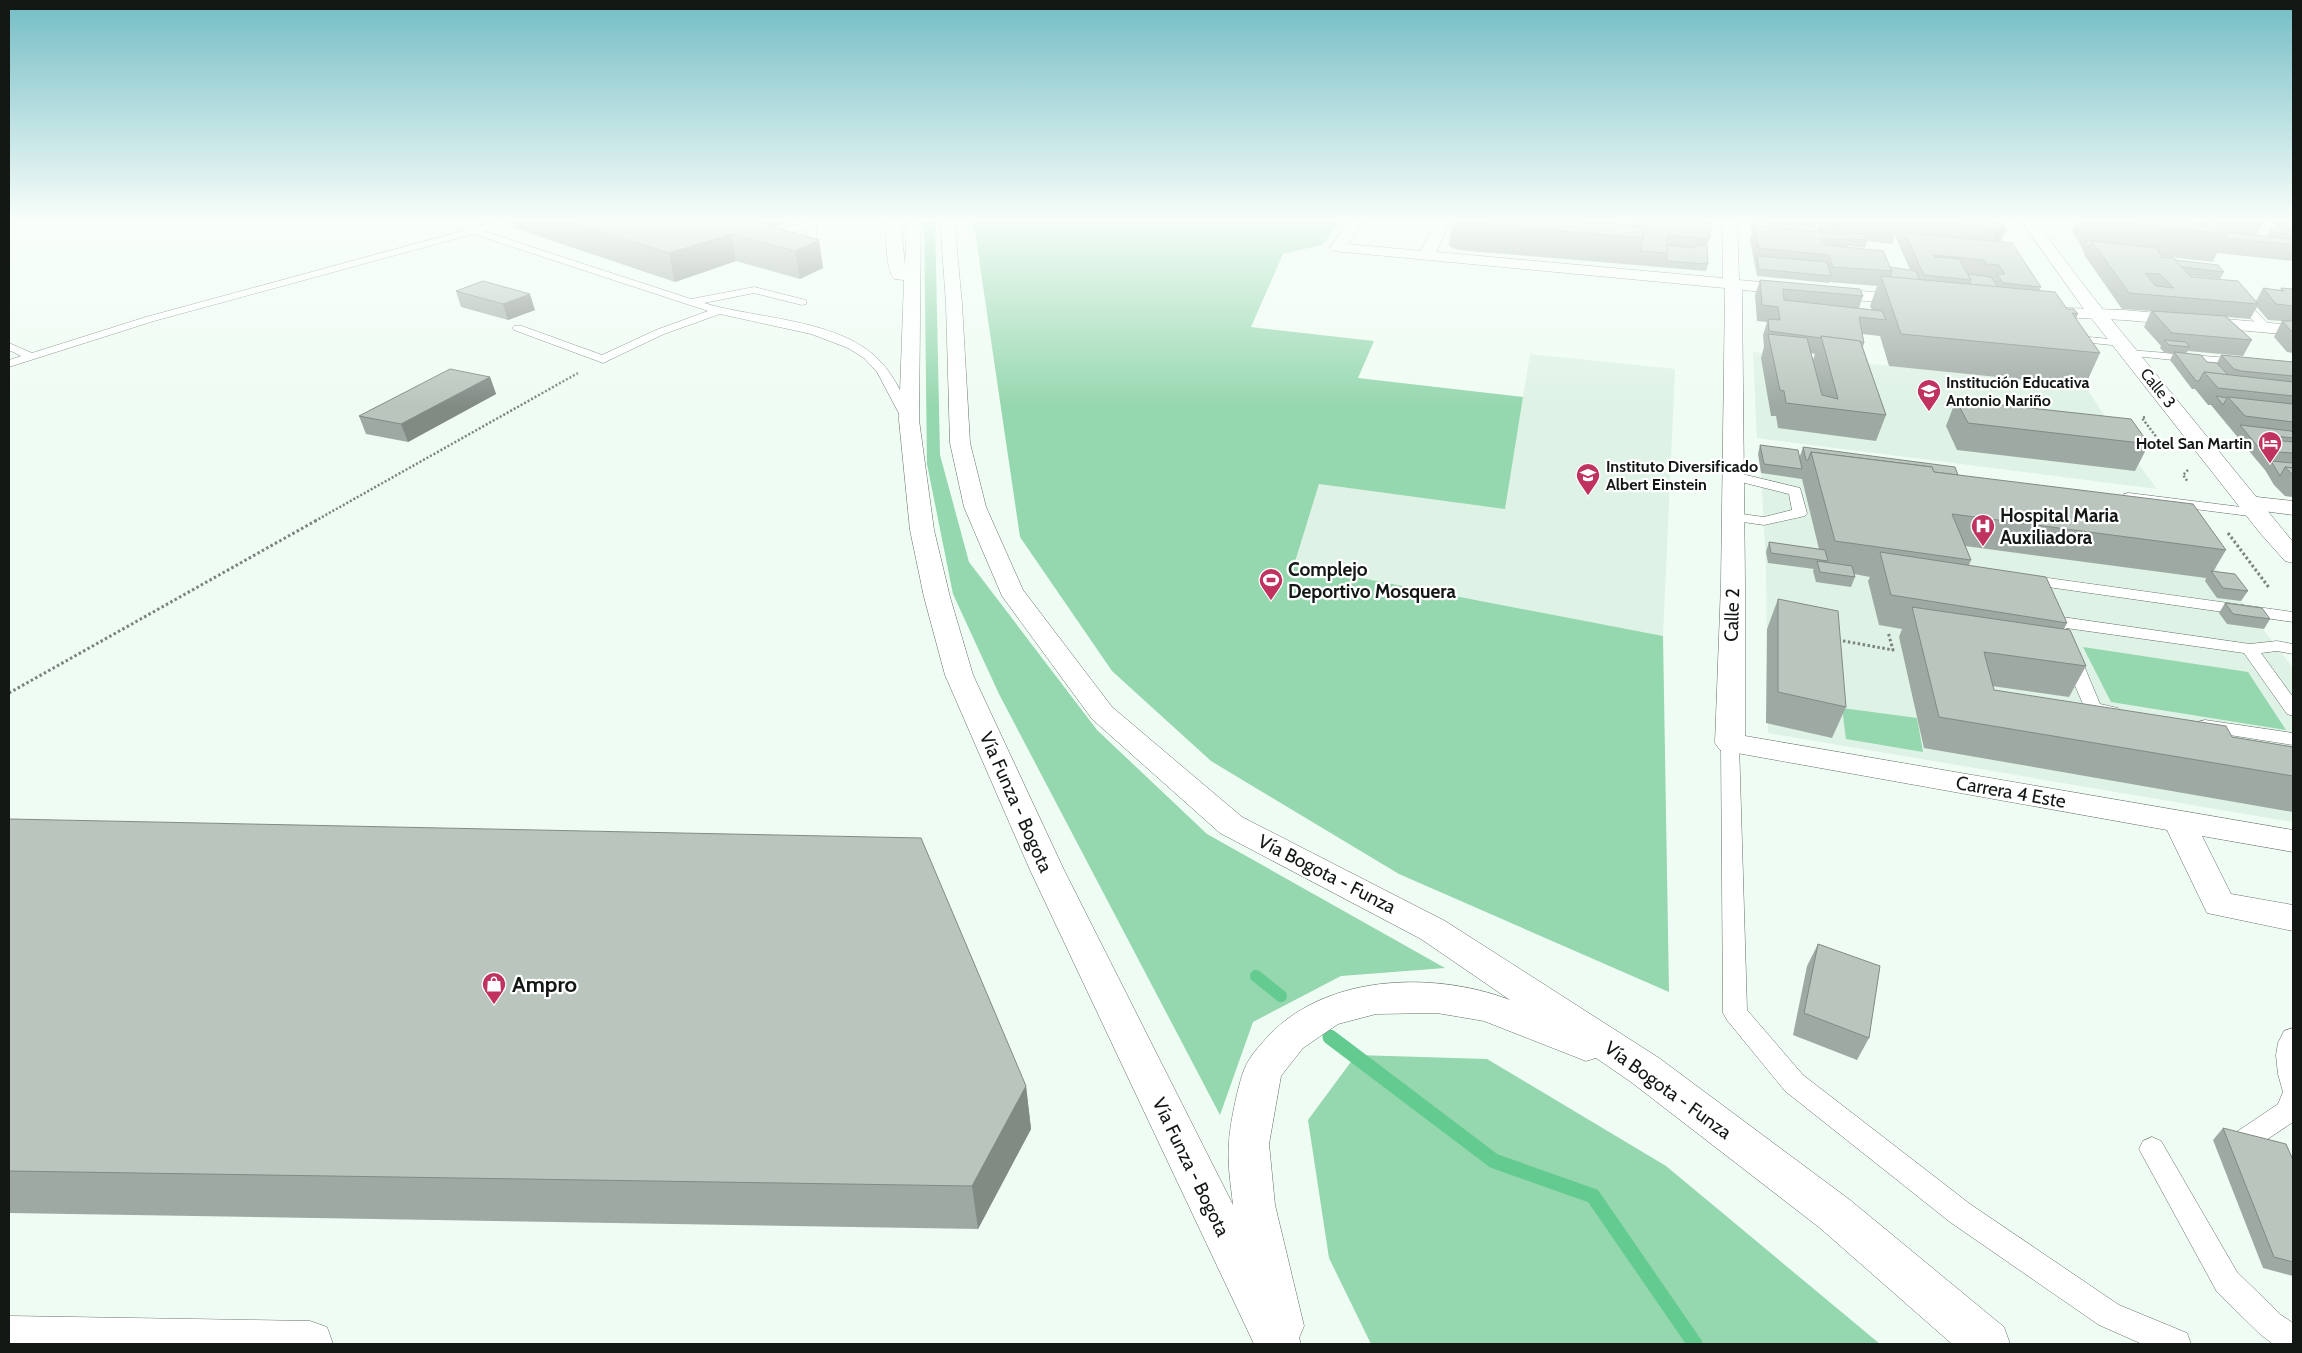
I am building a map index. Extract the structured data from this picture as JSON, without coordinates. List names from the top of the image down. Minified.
{"streets":{"main road":["Calle 3","Calle 2","Carrera 4 Este","Vía Funza - Bogota","Vía Bogota - Funza"]},"crossings":[["Calle 2","Carrera 4 Este"]],"places":{"school or university":["Institución Educativa Antonio Nariño","Instituto Diversificado Albert Einstein"],"hotel":["Hotel San Martin"],"hospital":["Hospital Maria Auxiliadora"],"sports":["Complejo Deportivo Mosquera"],"shop":["Ampro"]}}
